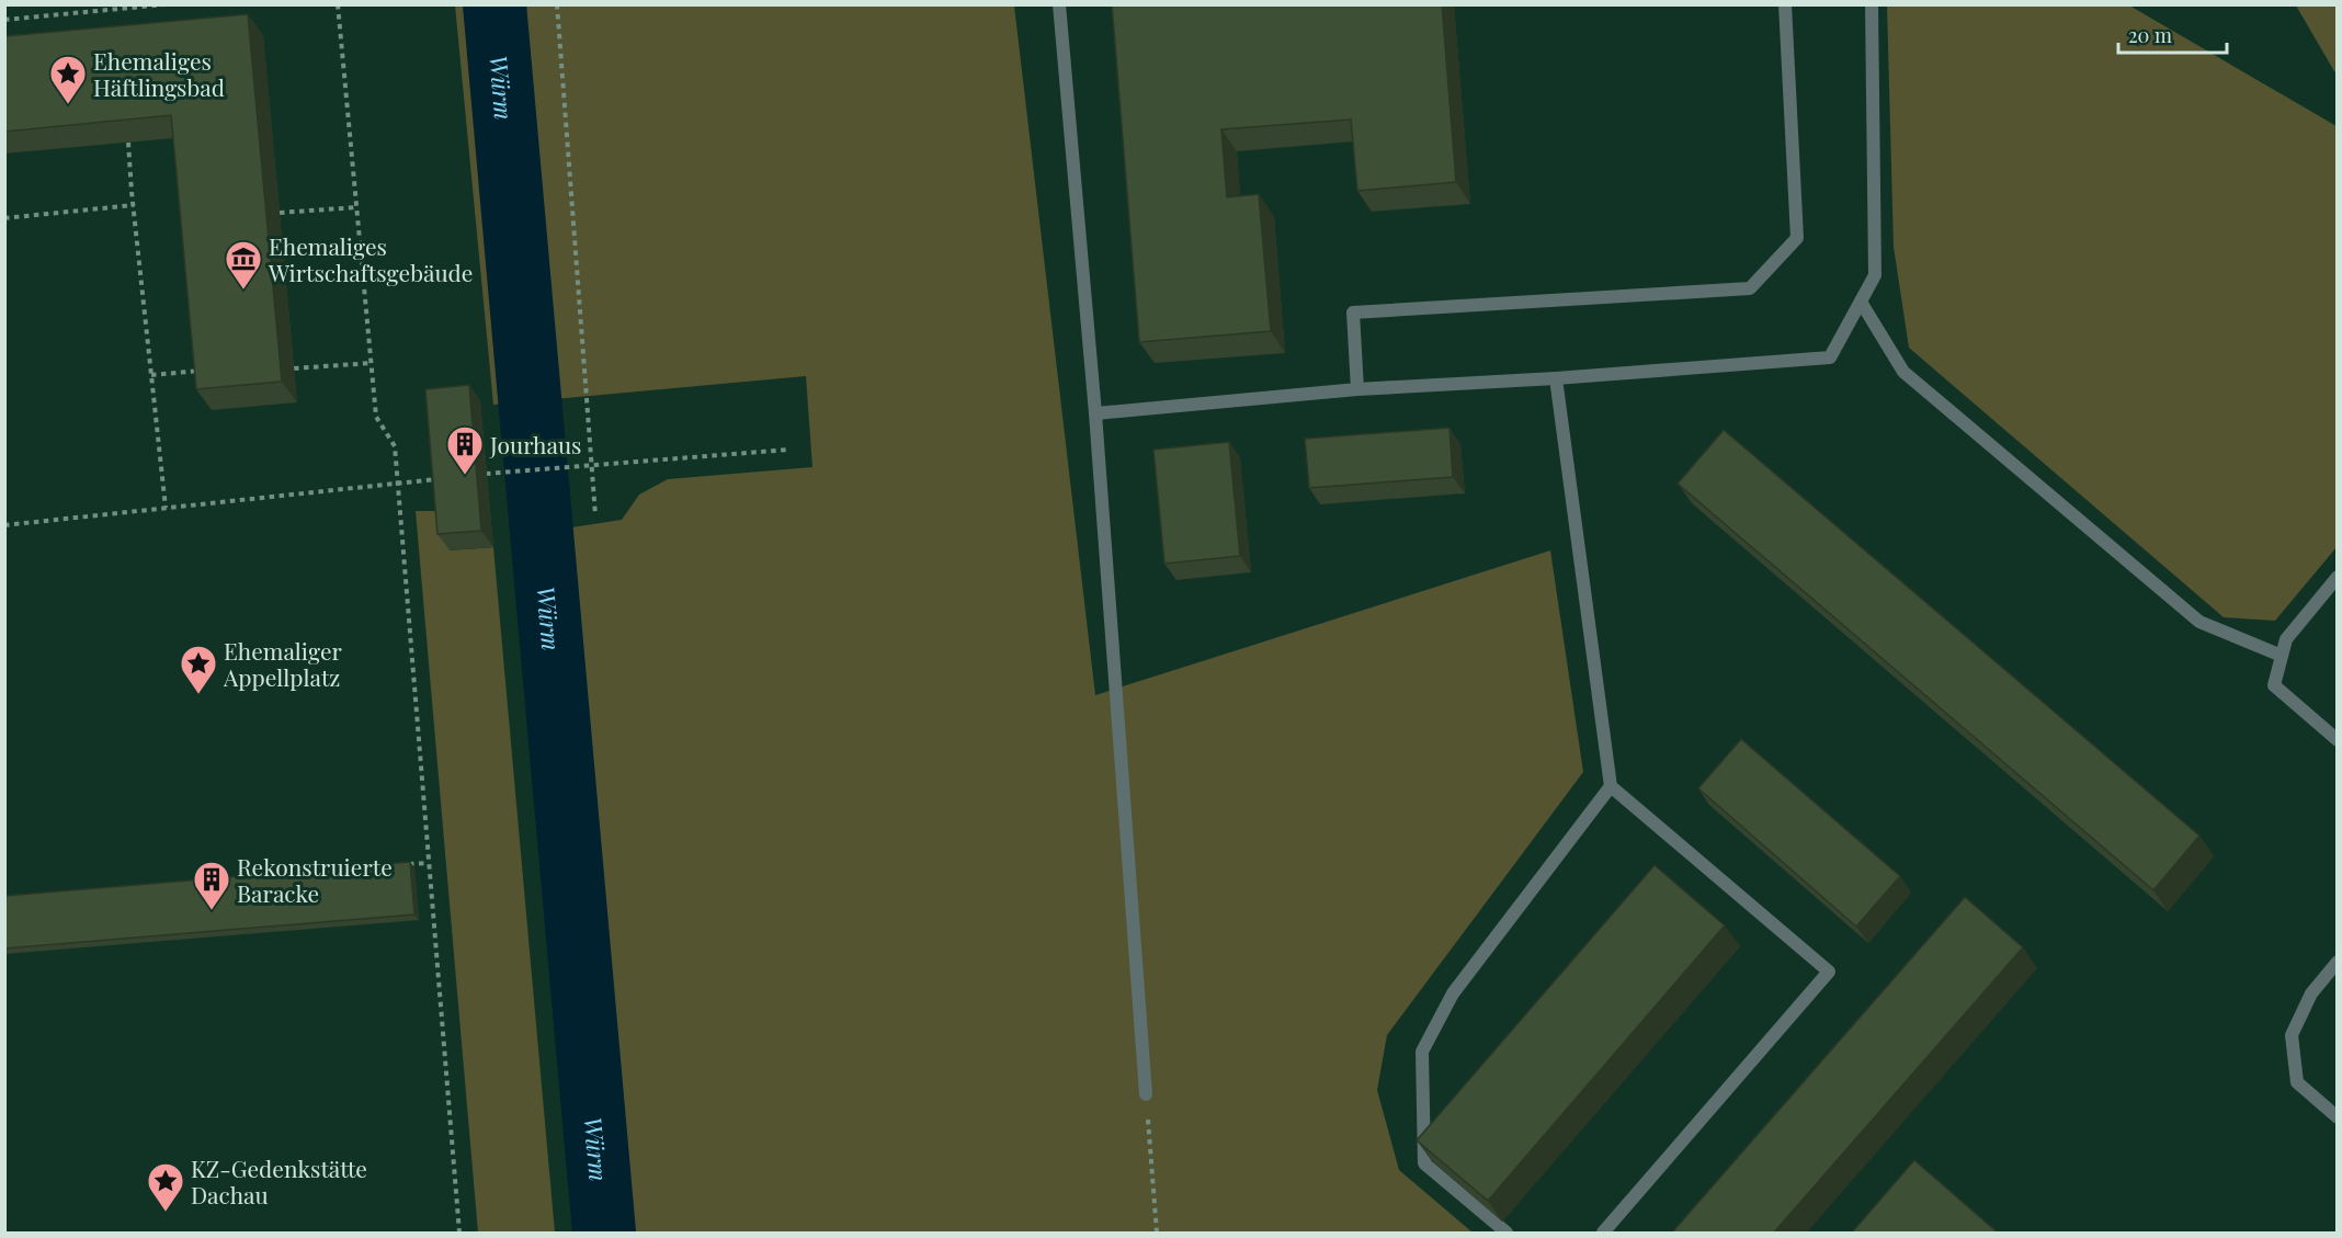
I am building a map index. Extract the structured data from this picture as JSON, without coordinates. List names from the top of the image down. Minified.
{"water":["Würm"],"places":{"place":["Ehemaliges Häftlingsbad","Ehemaliger Appellplatz","KZ-Gedenkstätte Dachau"],"museum":["Ehemaliges Wirtschaftsgebäude"],"building":["Jourhaus","Rekonstruierte Baracke"]},"scale_bar":"20 m"}
